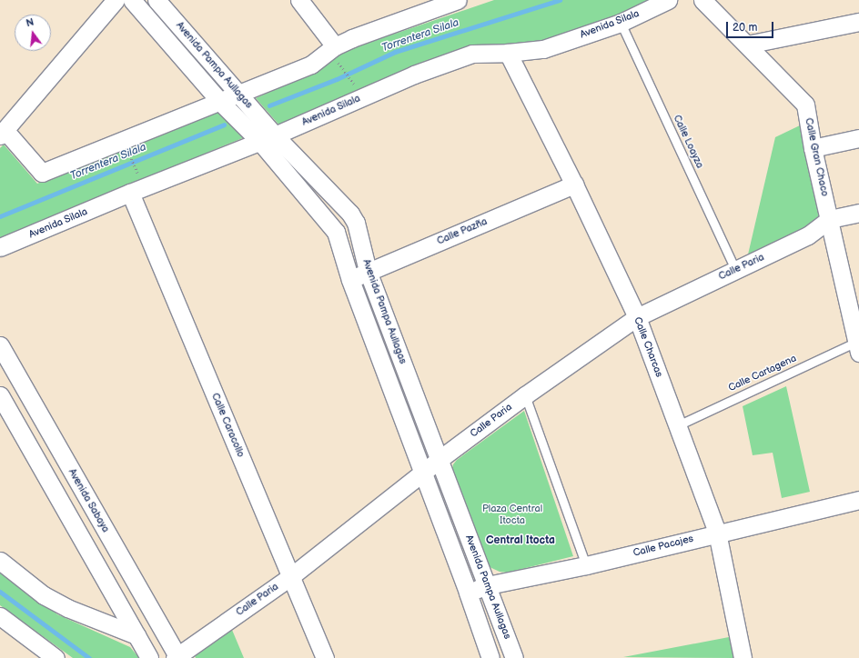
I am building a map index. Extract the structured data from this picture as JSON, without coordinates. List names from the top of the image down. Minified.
{"streets":{"street":["Avenida Silala","Avenida Pampa Aullagas","Calle Gran Chaco","Calle Pazña","Calle Paria","Calle Charcas","Calle Caracollo","Avenida Sabaya","Calle Pacajes"],"lane":["Calle Loayza","Calle Cartagena"]},"crossings":[["Avenida Silala","Avenida Pampa Aullagas"],["Avenida Silala","Calle Loayza"],["Avenida Silala","Calle Charcas"],["Avenida Silala","Calle Caracollo"],["Avenida Pampa Aullagas","Calle Pazña"],["Avenida Pampa Aullagas","Calle Paria"],["Avenida Pampa Aullagas","Calle Pacajes"],["Calle Loayza","Calle Paria"],["Calle Gran Chaco","Calle Paria"],["Calle Gran Chaco","Calle Cartagena"],["Calle Pazña","Calle Charcas"],["Calle Paria","Calle Charcas"],["Calle Paria","Calle Caracollo"],["Calle Paria","Avenida Sabaya"],["Calle Charcas","Calle Cartagena"],["Calle Charcas","Calle Pacajes"]],"districts":["Central Itocta"],"water":["Torrentera Silala"],"parks":["Plaza Central Itocta"],"scale_bar":"20 m","north":"top"}
